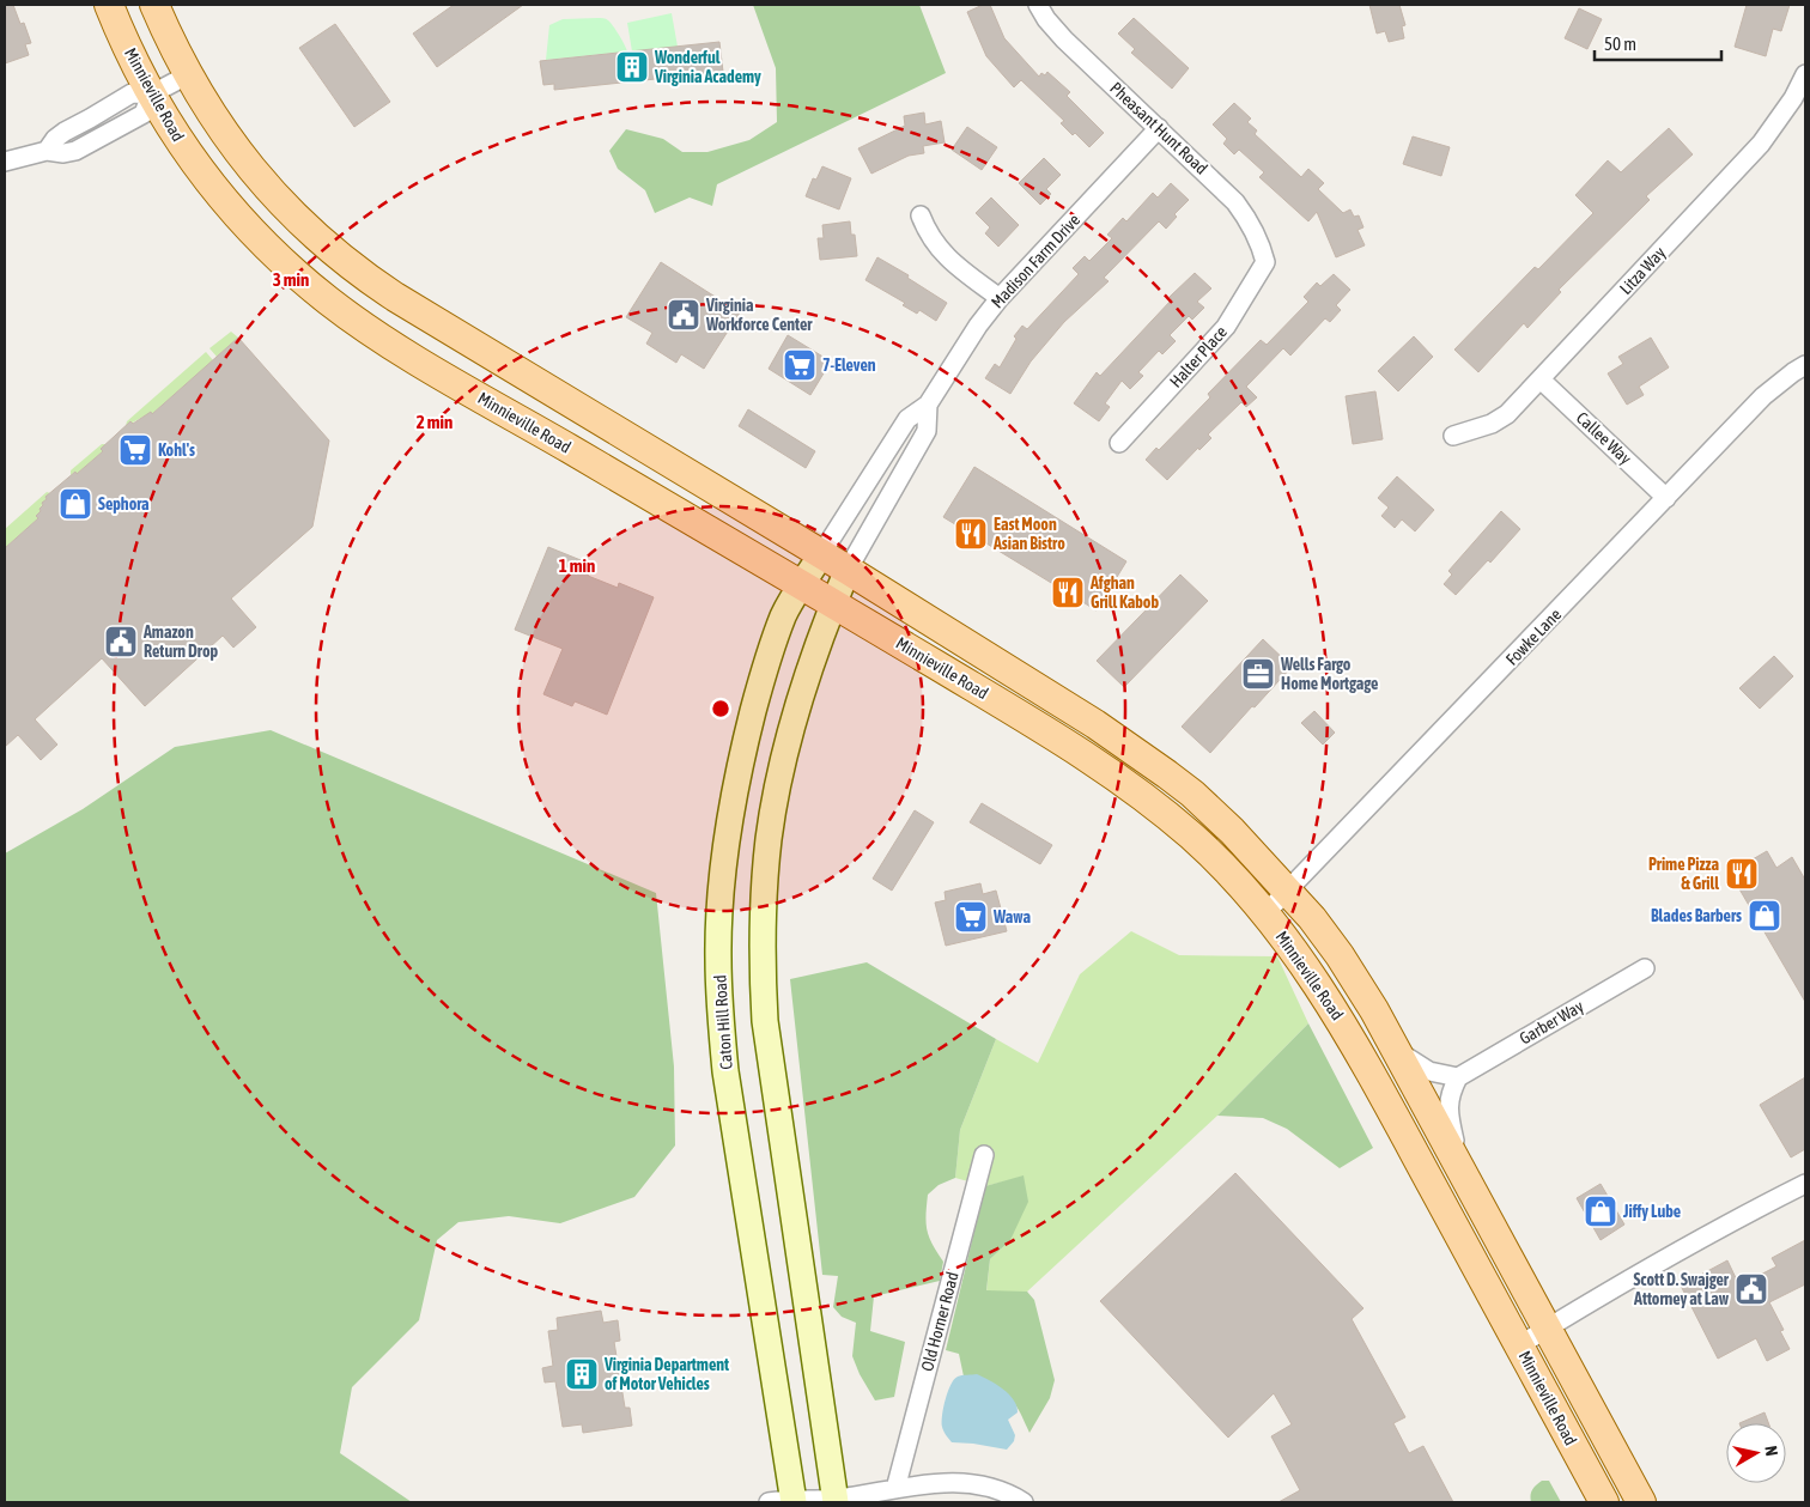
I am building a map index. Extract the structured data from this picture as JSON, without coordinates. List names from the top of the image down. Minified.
{"streets":{"main road":["Minnieville Road","Caton Hill Road"],"street":["Pheasant Hunt Road","Madison Farm Drive","Litza Way","Halter Place","Callee Way","Fowke Lane","Garber Way","Old Horner Road"]},"crossings":[["Minnieville Road","Madison Farm Drive"],["Minnieville Road","Fowke Lane"],["Minnieville Road","Caton Hill Road"],["Pheasant Hunt Road","Madison Farm Drive"],["Pheasant Hunt Road","Halter Place"],["Madison Farm Drive","Caton Hill Road"],["Litza Way","Callee Way"],["Callee Way","Fowke Lane"]],"places":{"building":["Wonderful Virginia Academy","Virginia Department of Motor Vehicles"],"public building":["Virginia Workforce Center","Amazon Return Drop","Scott D. Swajger Attorney at Law"],"supermarket":["7-Eleven","Kohl's","Wawa"],"shop":["Sephora","Blades Barbers","Jiffy Lube"],"restaurant":["East Moon Asian Bistro","Afghan Grill Kabob","Prime Pizza & Grill"],"office":["Wells Fargo Home Mortgage"]},"scale_bar":"50 m","north":"right","rings":["3 min","2 min","1 min"]}
